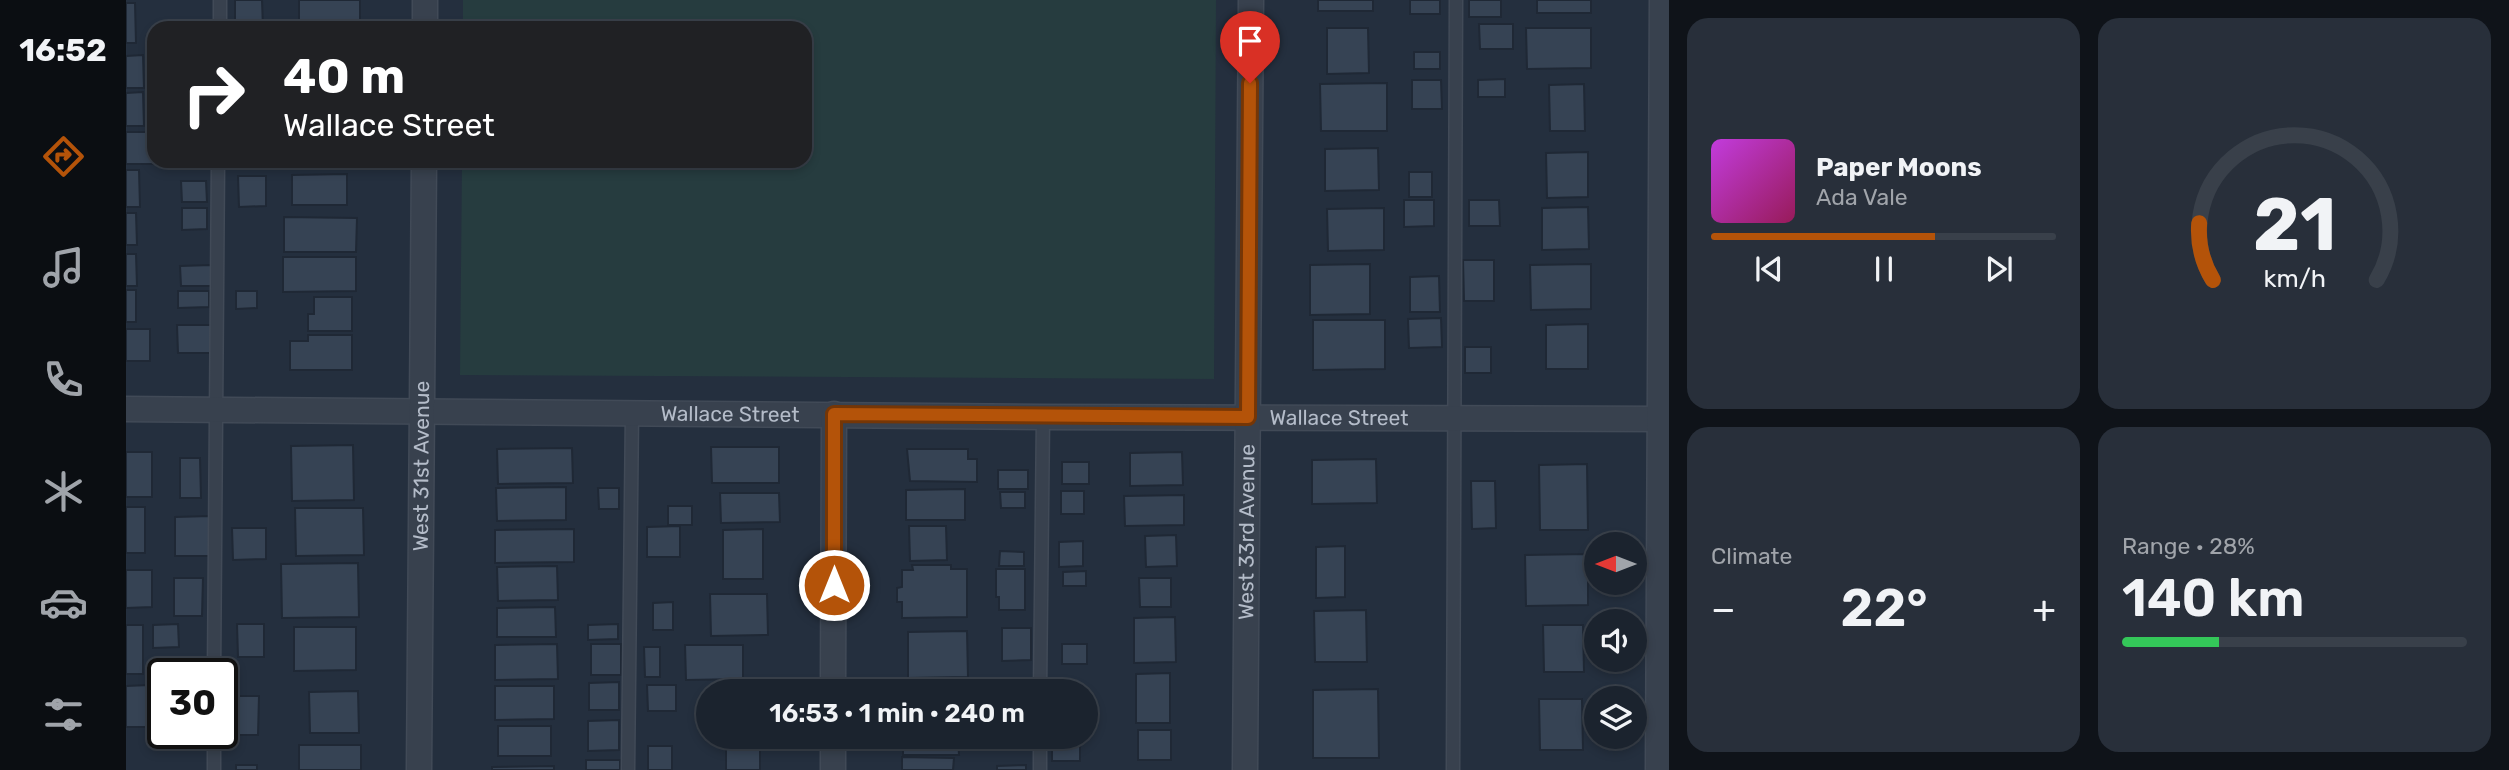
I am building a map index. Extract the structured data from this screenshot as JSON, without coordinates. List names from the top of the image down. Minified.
{"streets":{"street":["Wallace Street","West 31st Avenue","West 33rd Avenue"]},"crossings":[["Wallace Street","West 31st Avenue"],["Wallace Street","West 33rd Avenue"]],"north":"left","page":{"tabs":"16:52","turn":["40 m","Wallace Street"],"song":["Paper Moons","Ada Vale"],"tile":["Climate",["Range · 28%","140 km"]],"heat":["−","22°","+"],"limit":"30","trip":"16:53 · 1 min · 240 m","gauge":["21","km/h"]}}
